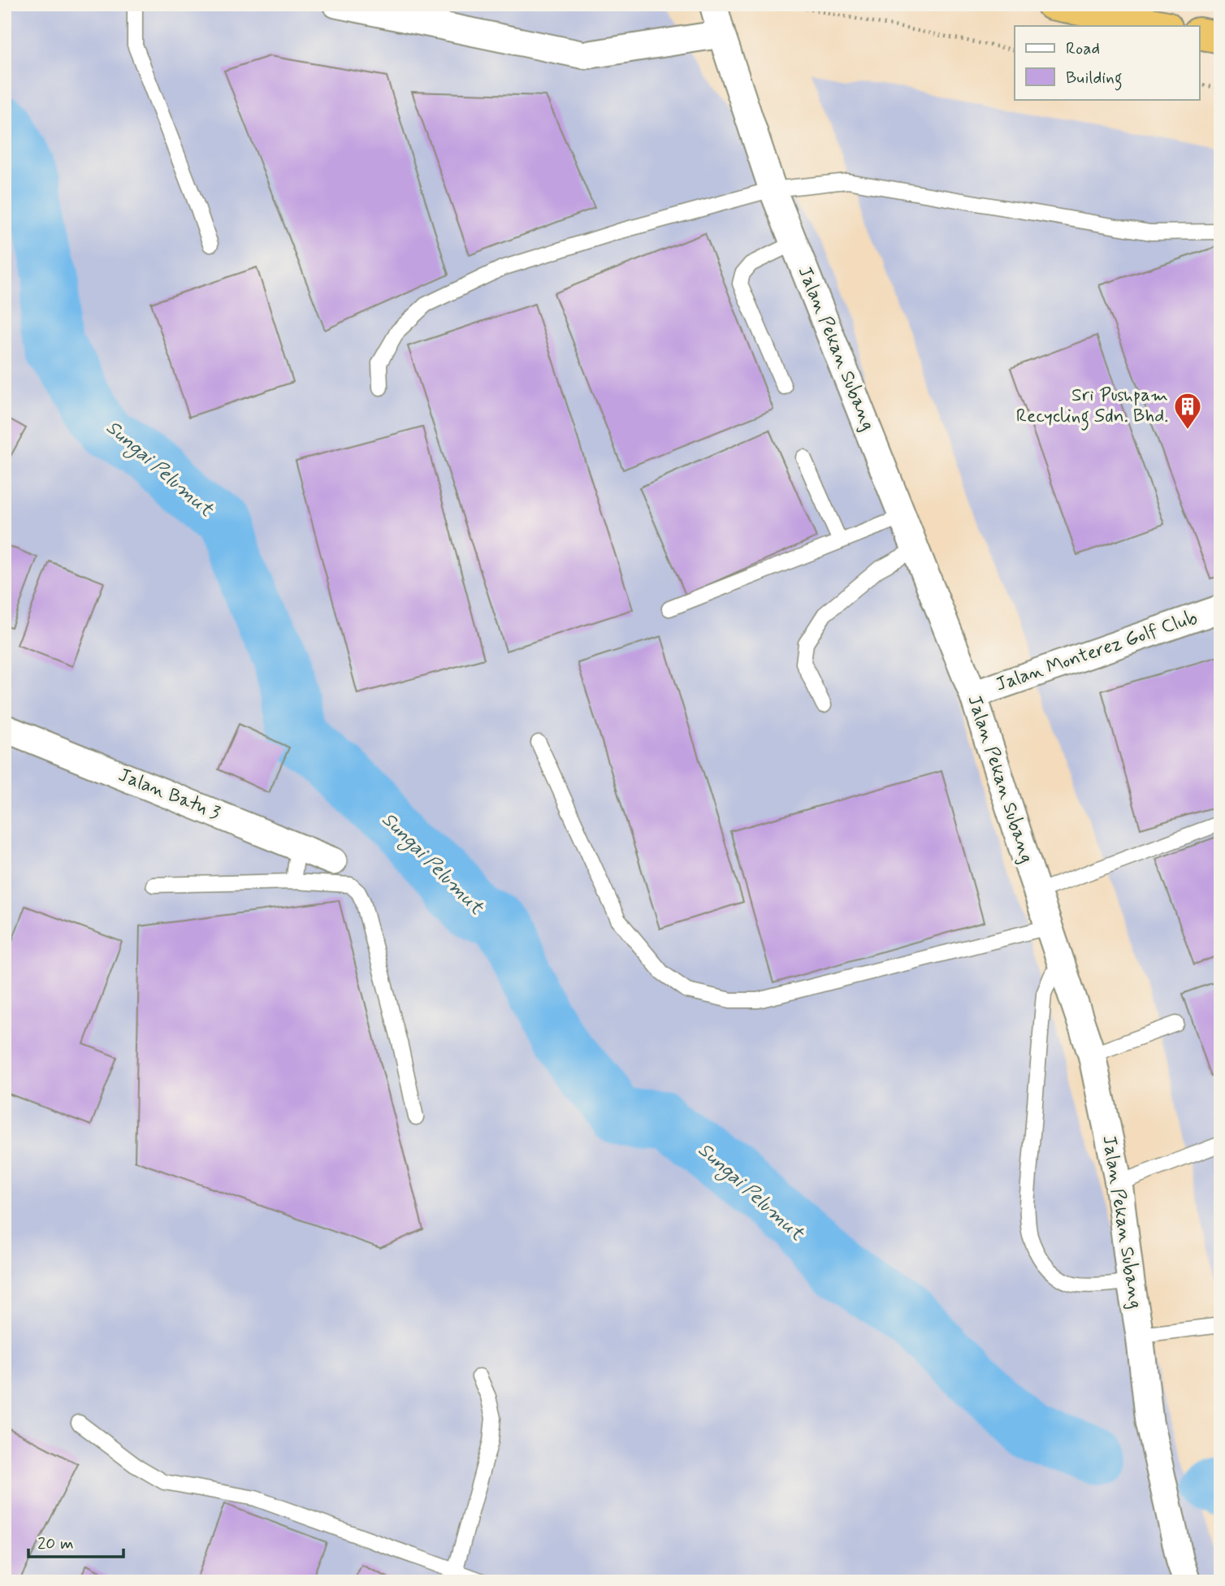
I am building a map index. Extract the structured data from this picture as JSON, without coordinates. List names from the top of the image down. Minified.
{"streets":{"street":["Jalan Pekan Subang","Jalan Monterez Golf Club","Jalan Batu 3"]},"crossings":[["Jalan Pekan Subang","Jalan Monterez Golf Club"]],"water":["Sungai Pelumut"],"places":{"building":["Sri Pushpam Recycling Sdn. Bhd."]},"legend":["Road","Building"],"scale_bar":"20 m"}
